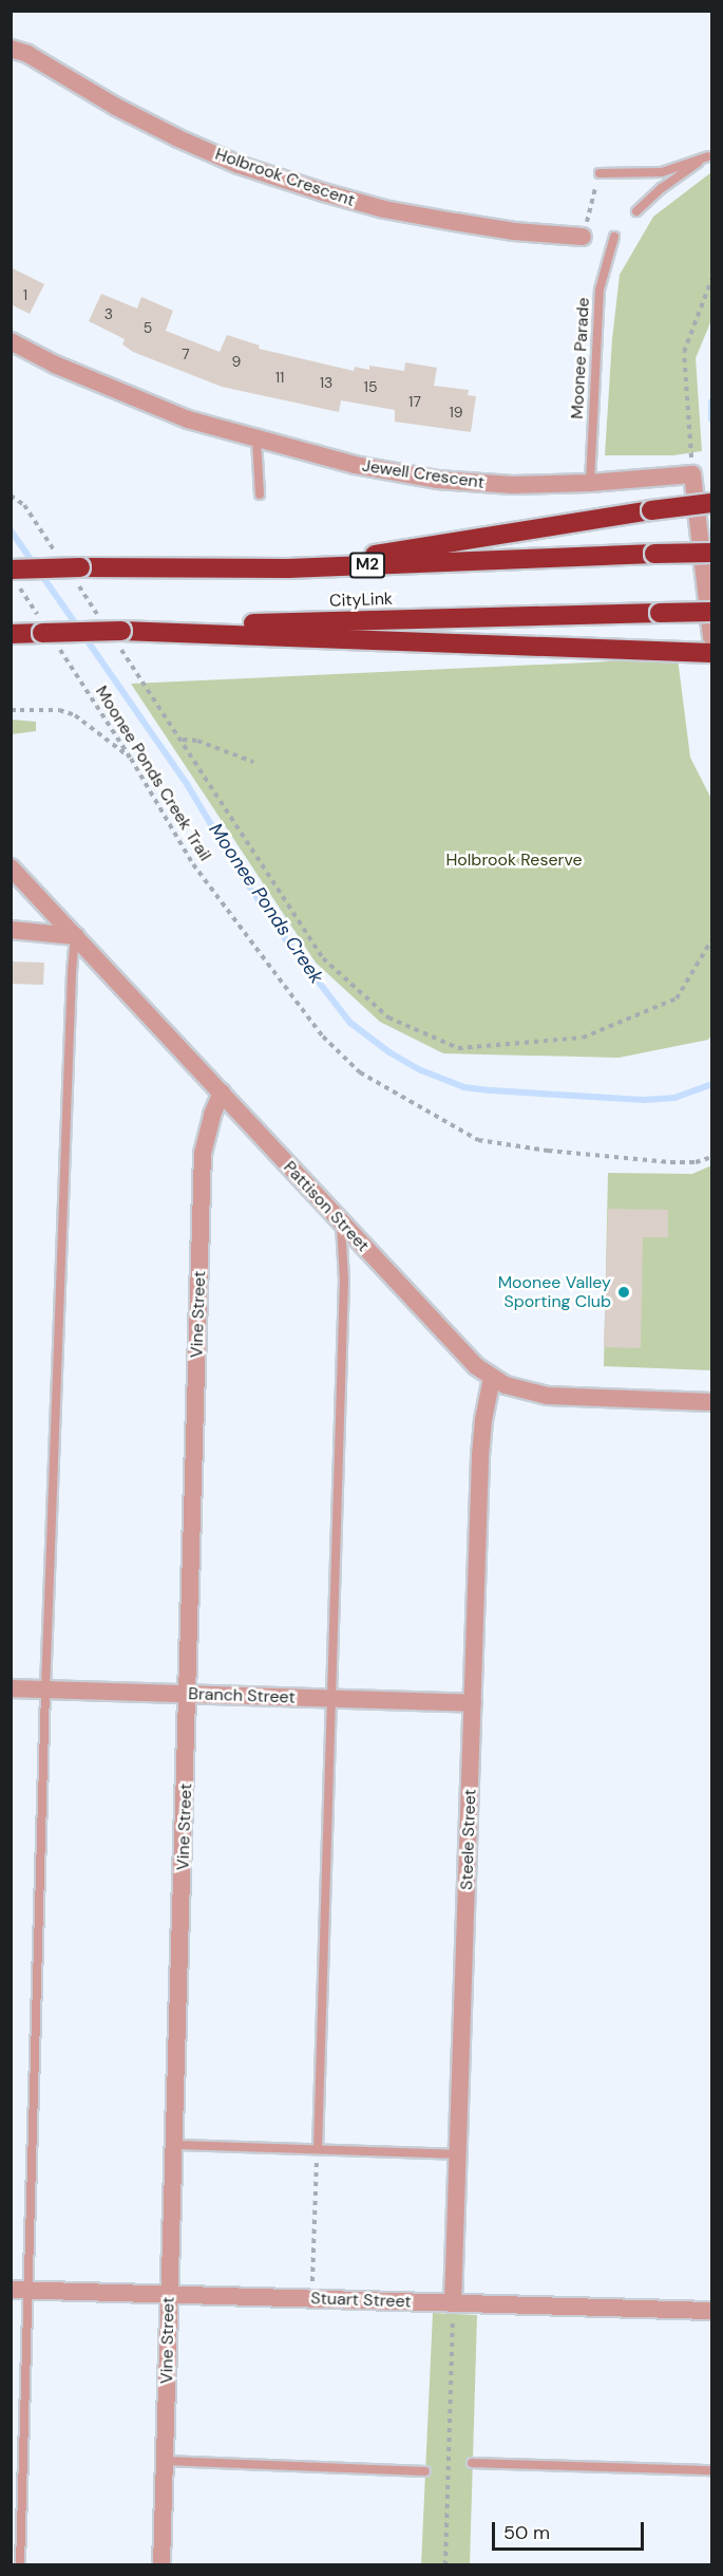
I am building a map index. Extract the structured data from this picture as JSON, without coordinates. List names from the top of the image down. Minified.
{"streets":{"highway":["M2","CityLink"],"street":["Holbrook Crescent","Jewell Crescent","Pattison Street","Vine Street","Branch Street","Steele Street","Stuart Street"],"lane":["Moonee Parade"],"path":["Moonee Ponds Creek Trail"]},"crossings":[["Moonee Parade","Jewell Crescent"],["Pattison Street","Vine Street"],["Pattison Street","Steele Street"],["Vine Street","Branch Street"],["Vine Street","Stuart Street"],["Branch Street","Steele Street"],["Steele Street","Stuart Street"]],"water":["Moonee Ponds Creek"],"parks":["Holbrook Reserve"],"places":["Moonee Valley Sporting Club"],"house_numbers":["1","3","5","7","9","11","13","15","17","19"],"scale_bar":"50 m"}
